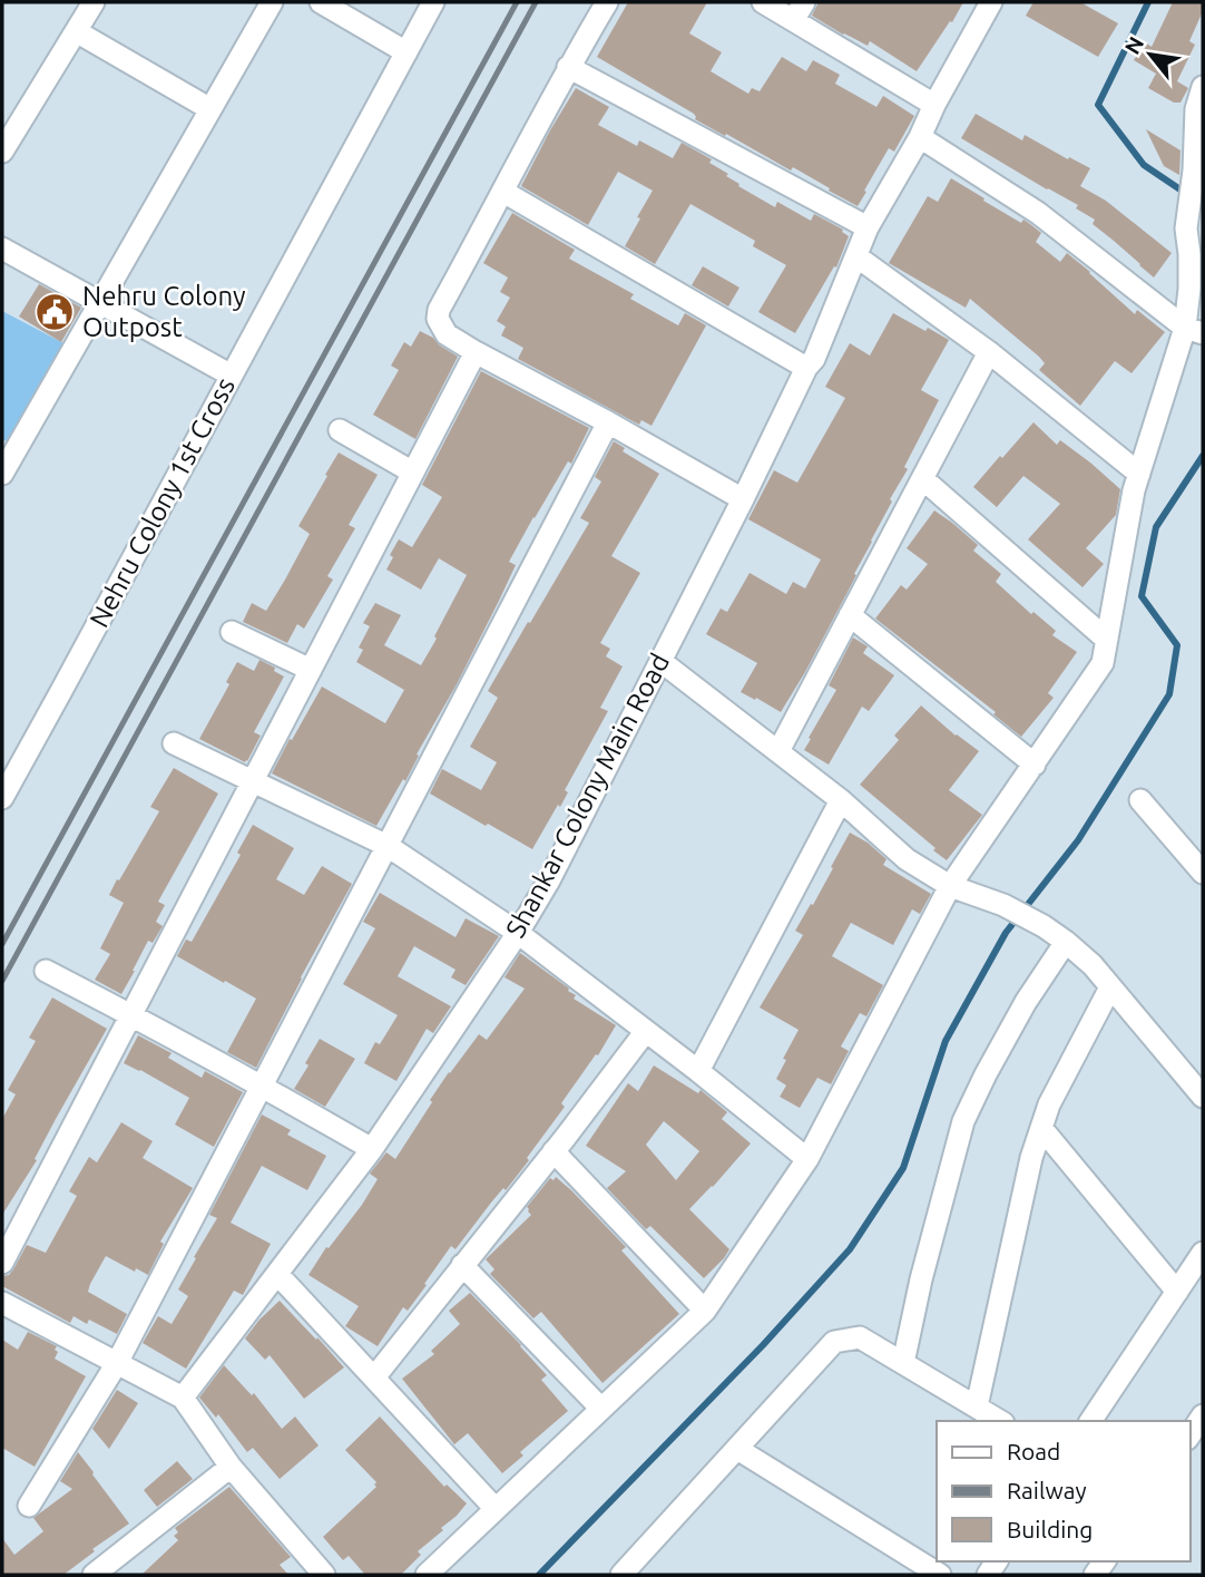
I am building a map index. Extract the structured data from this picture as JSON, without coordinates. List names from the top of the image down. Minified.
{"streets":{"street":["Nehru Colony 1st Cross","Shankar Colony Main Road"]},"places":{"public building":["Nehru Colony Outpost"]},"legend":["Road","Railway","Building"],"north":"top left"}
